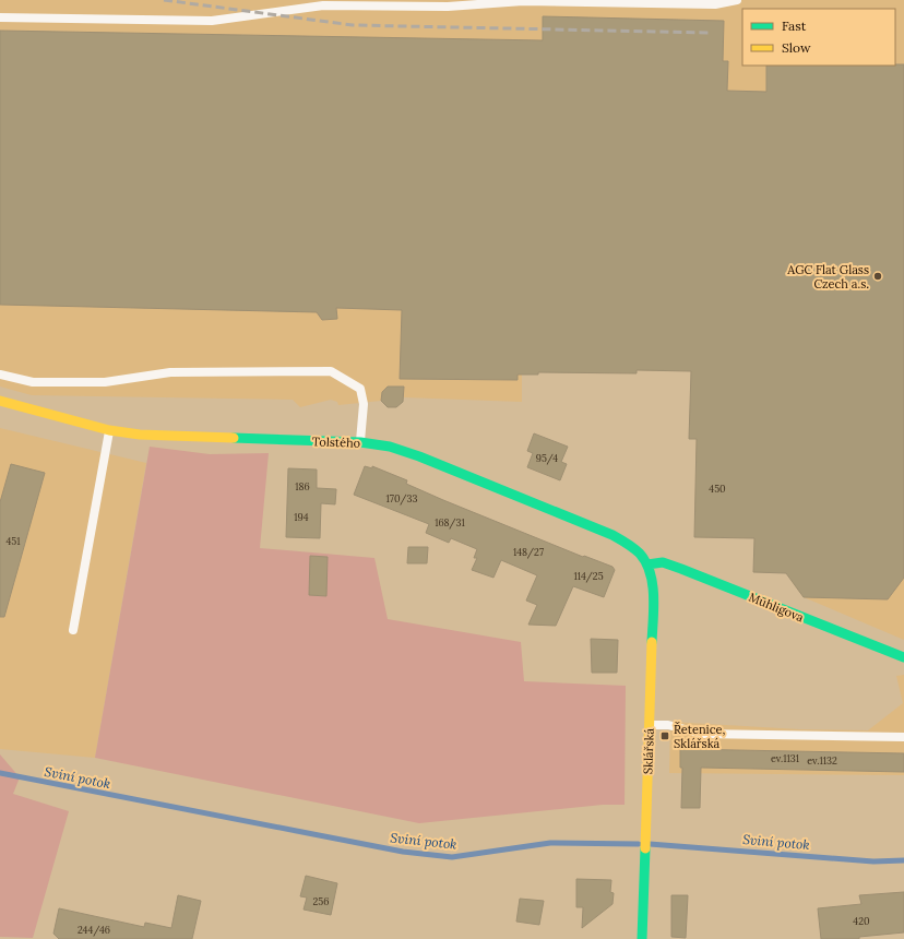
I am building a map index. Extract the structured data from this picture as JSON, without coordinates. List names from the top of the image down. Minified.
{"streets":{"street":["Tolstého","Mühligova","Sklářská"]},"crossings":[["Tolstého","Mühligova"],["Tolstého","Sklářská"],["Mühligova","Sklářská"]],"water":["Sviní potok"],"places":{"other":["AGC Flat Glass Czech a.s."],"transit":["Řetenice, Sklářská"]},"house_numbers":["95/4","186","450","170/33","194","168/31","451","148/27","114/25","ev.1131","ev.1132","256","420","244/46"],"legend":["Fast","Slow"]}
